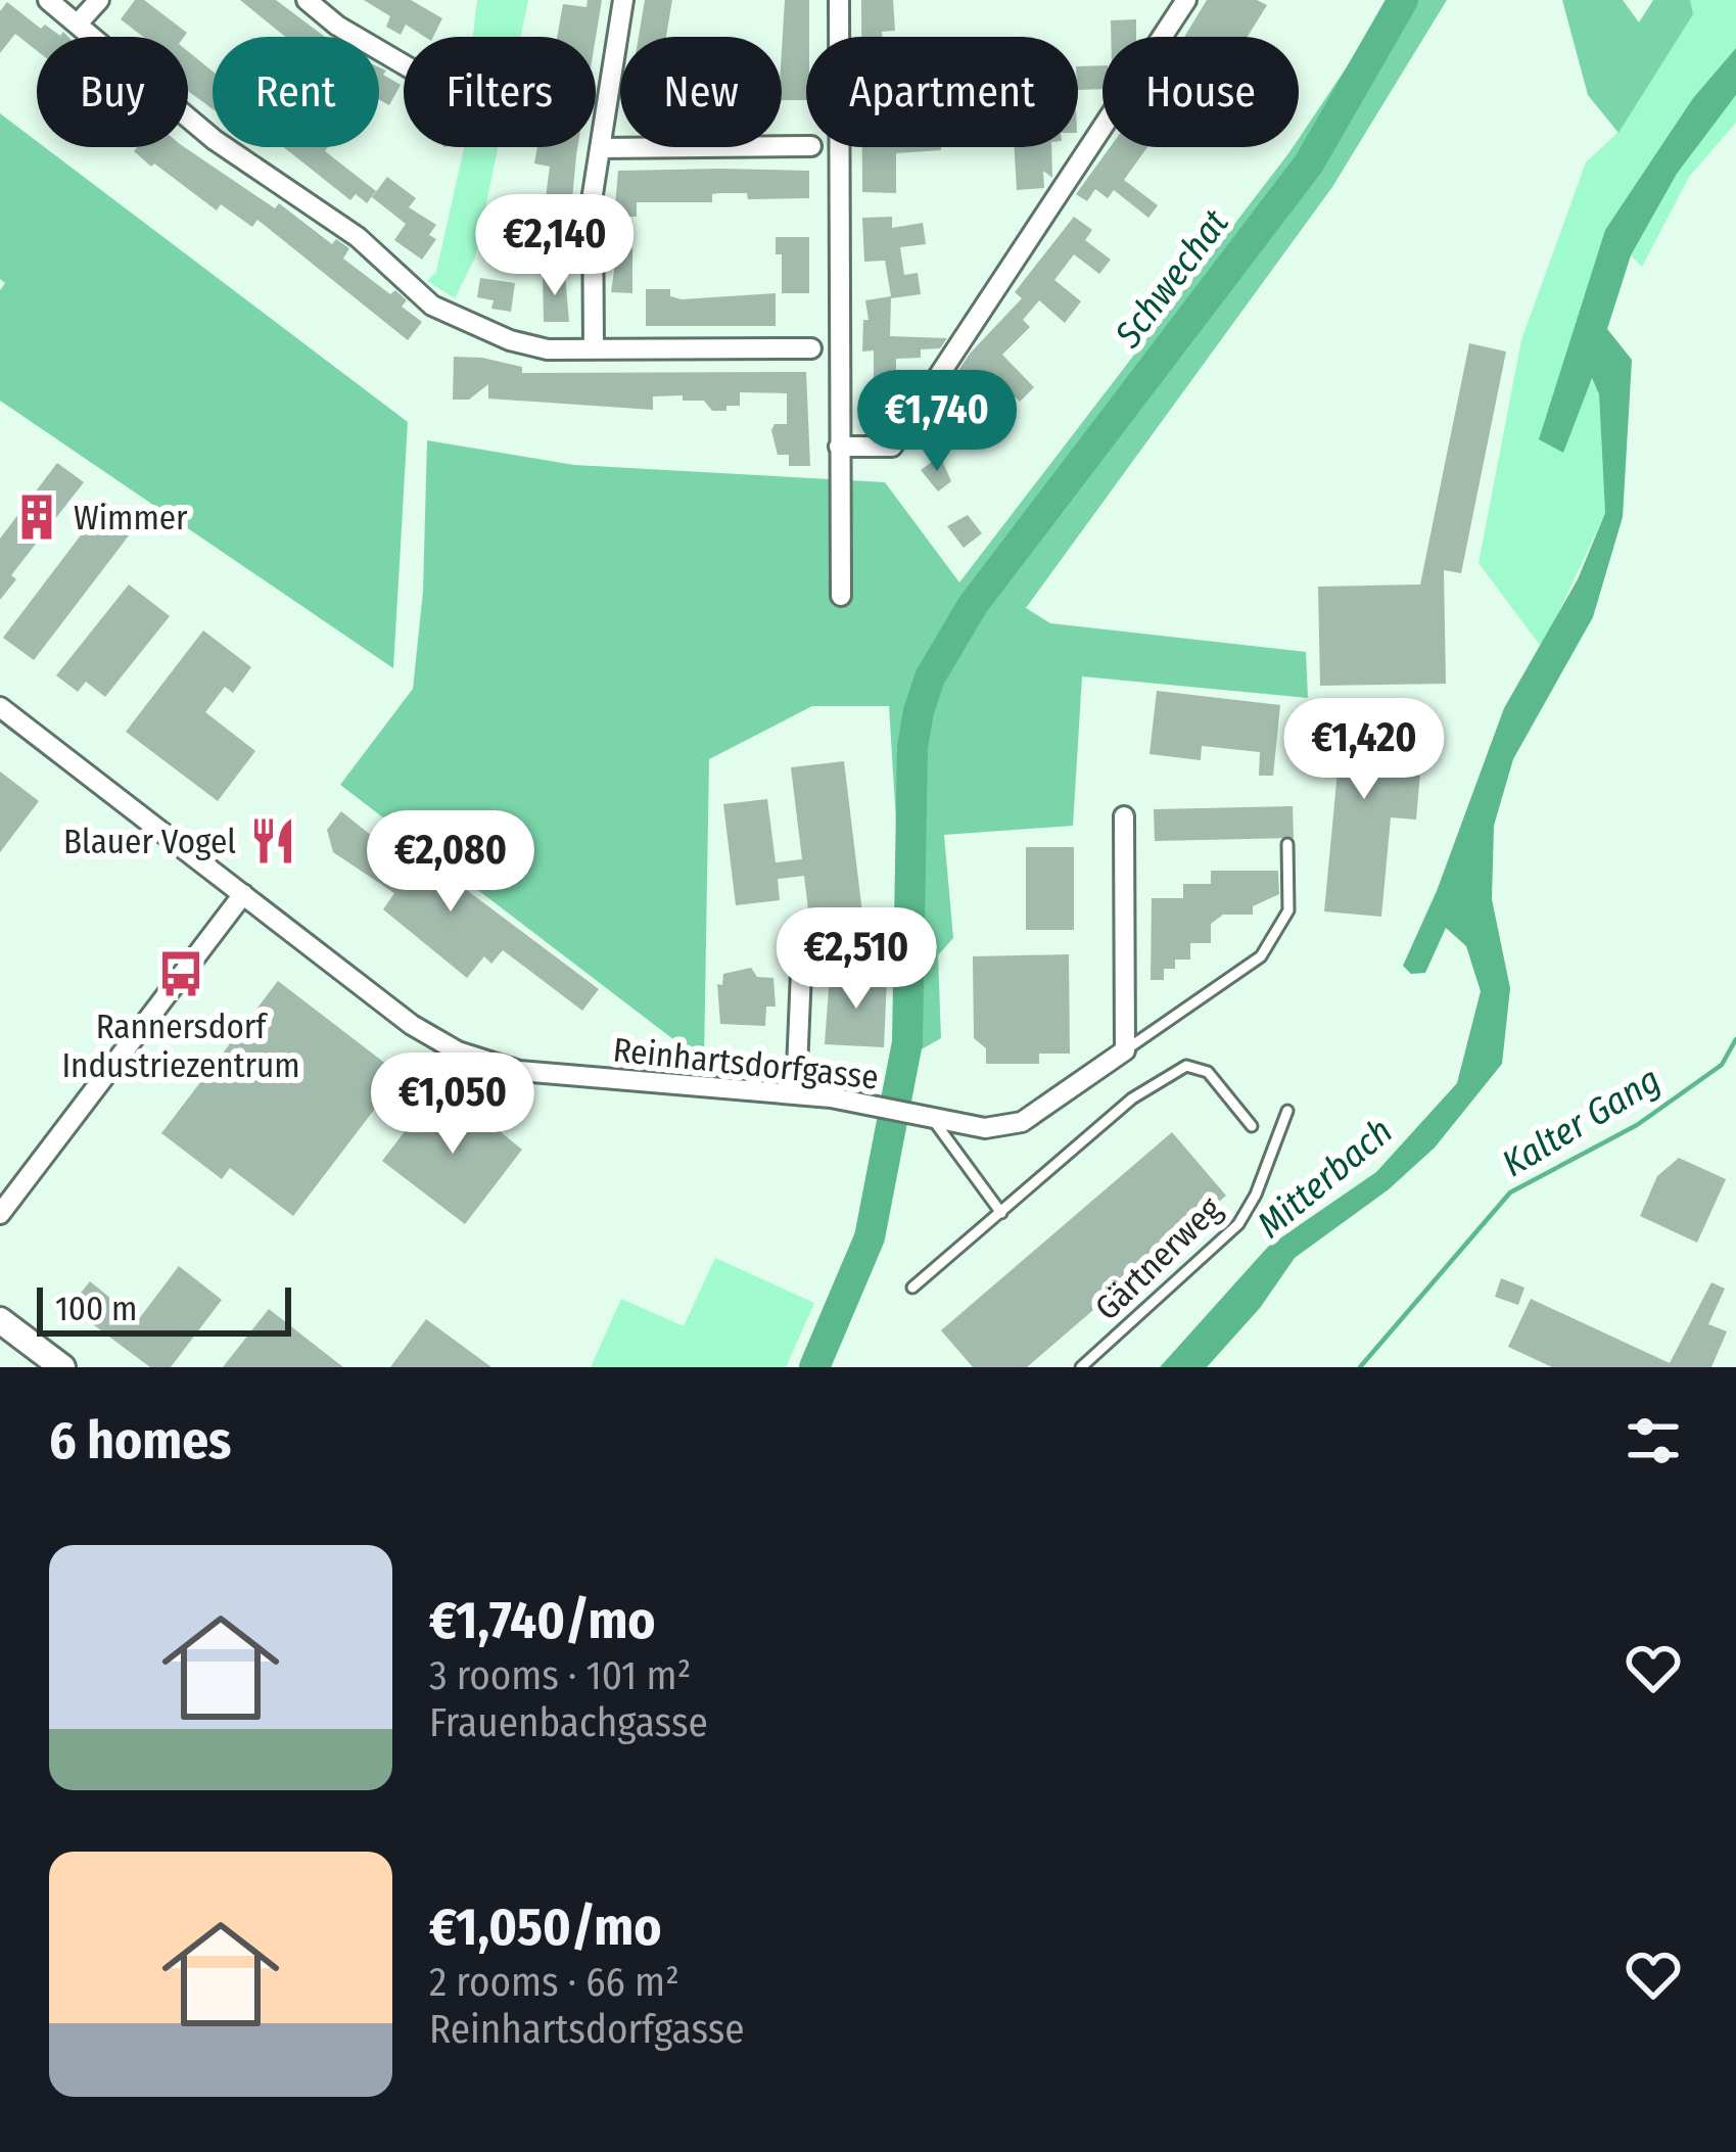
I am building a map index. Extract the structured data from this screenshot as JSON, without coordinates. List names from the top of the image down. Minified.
{"streets":{"street":["Reinhartsdorfgasse"],"lane":["Gärtnerweg"]},"water":["Schwechat","Kalter Gang","Mitterbach"],"places":{"building":["Wimmer"],"restaurant":["Blauer Vogel"],"bus stop":["Rannersdorf Industriezentrum"]},"scale_bar":"100 m","page":{"chip":["Buy","Rent","Filters","New","Apartment","House"],"price":["€2,140","€1,740","€1,420","€2,080","€2,510","€1,050"],"scale":"100 m","heading":"6 homes","list":[{"name":"€1,740/mo","note":"3 rooms · 101 m² · Frauenbachgasse"},{"name":"€1,050/mo","note":"2 rooms · 66 m² · Reinhartsdorfgasse"}]}}
